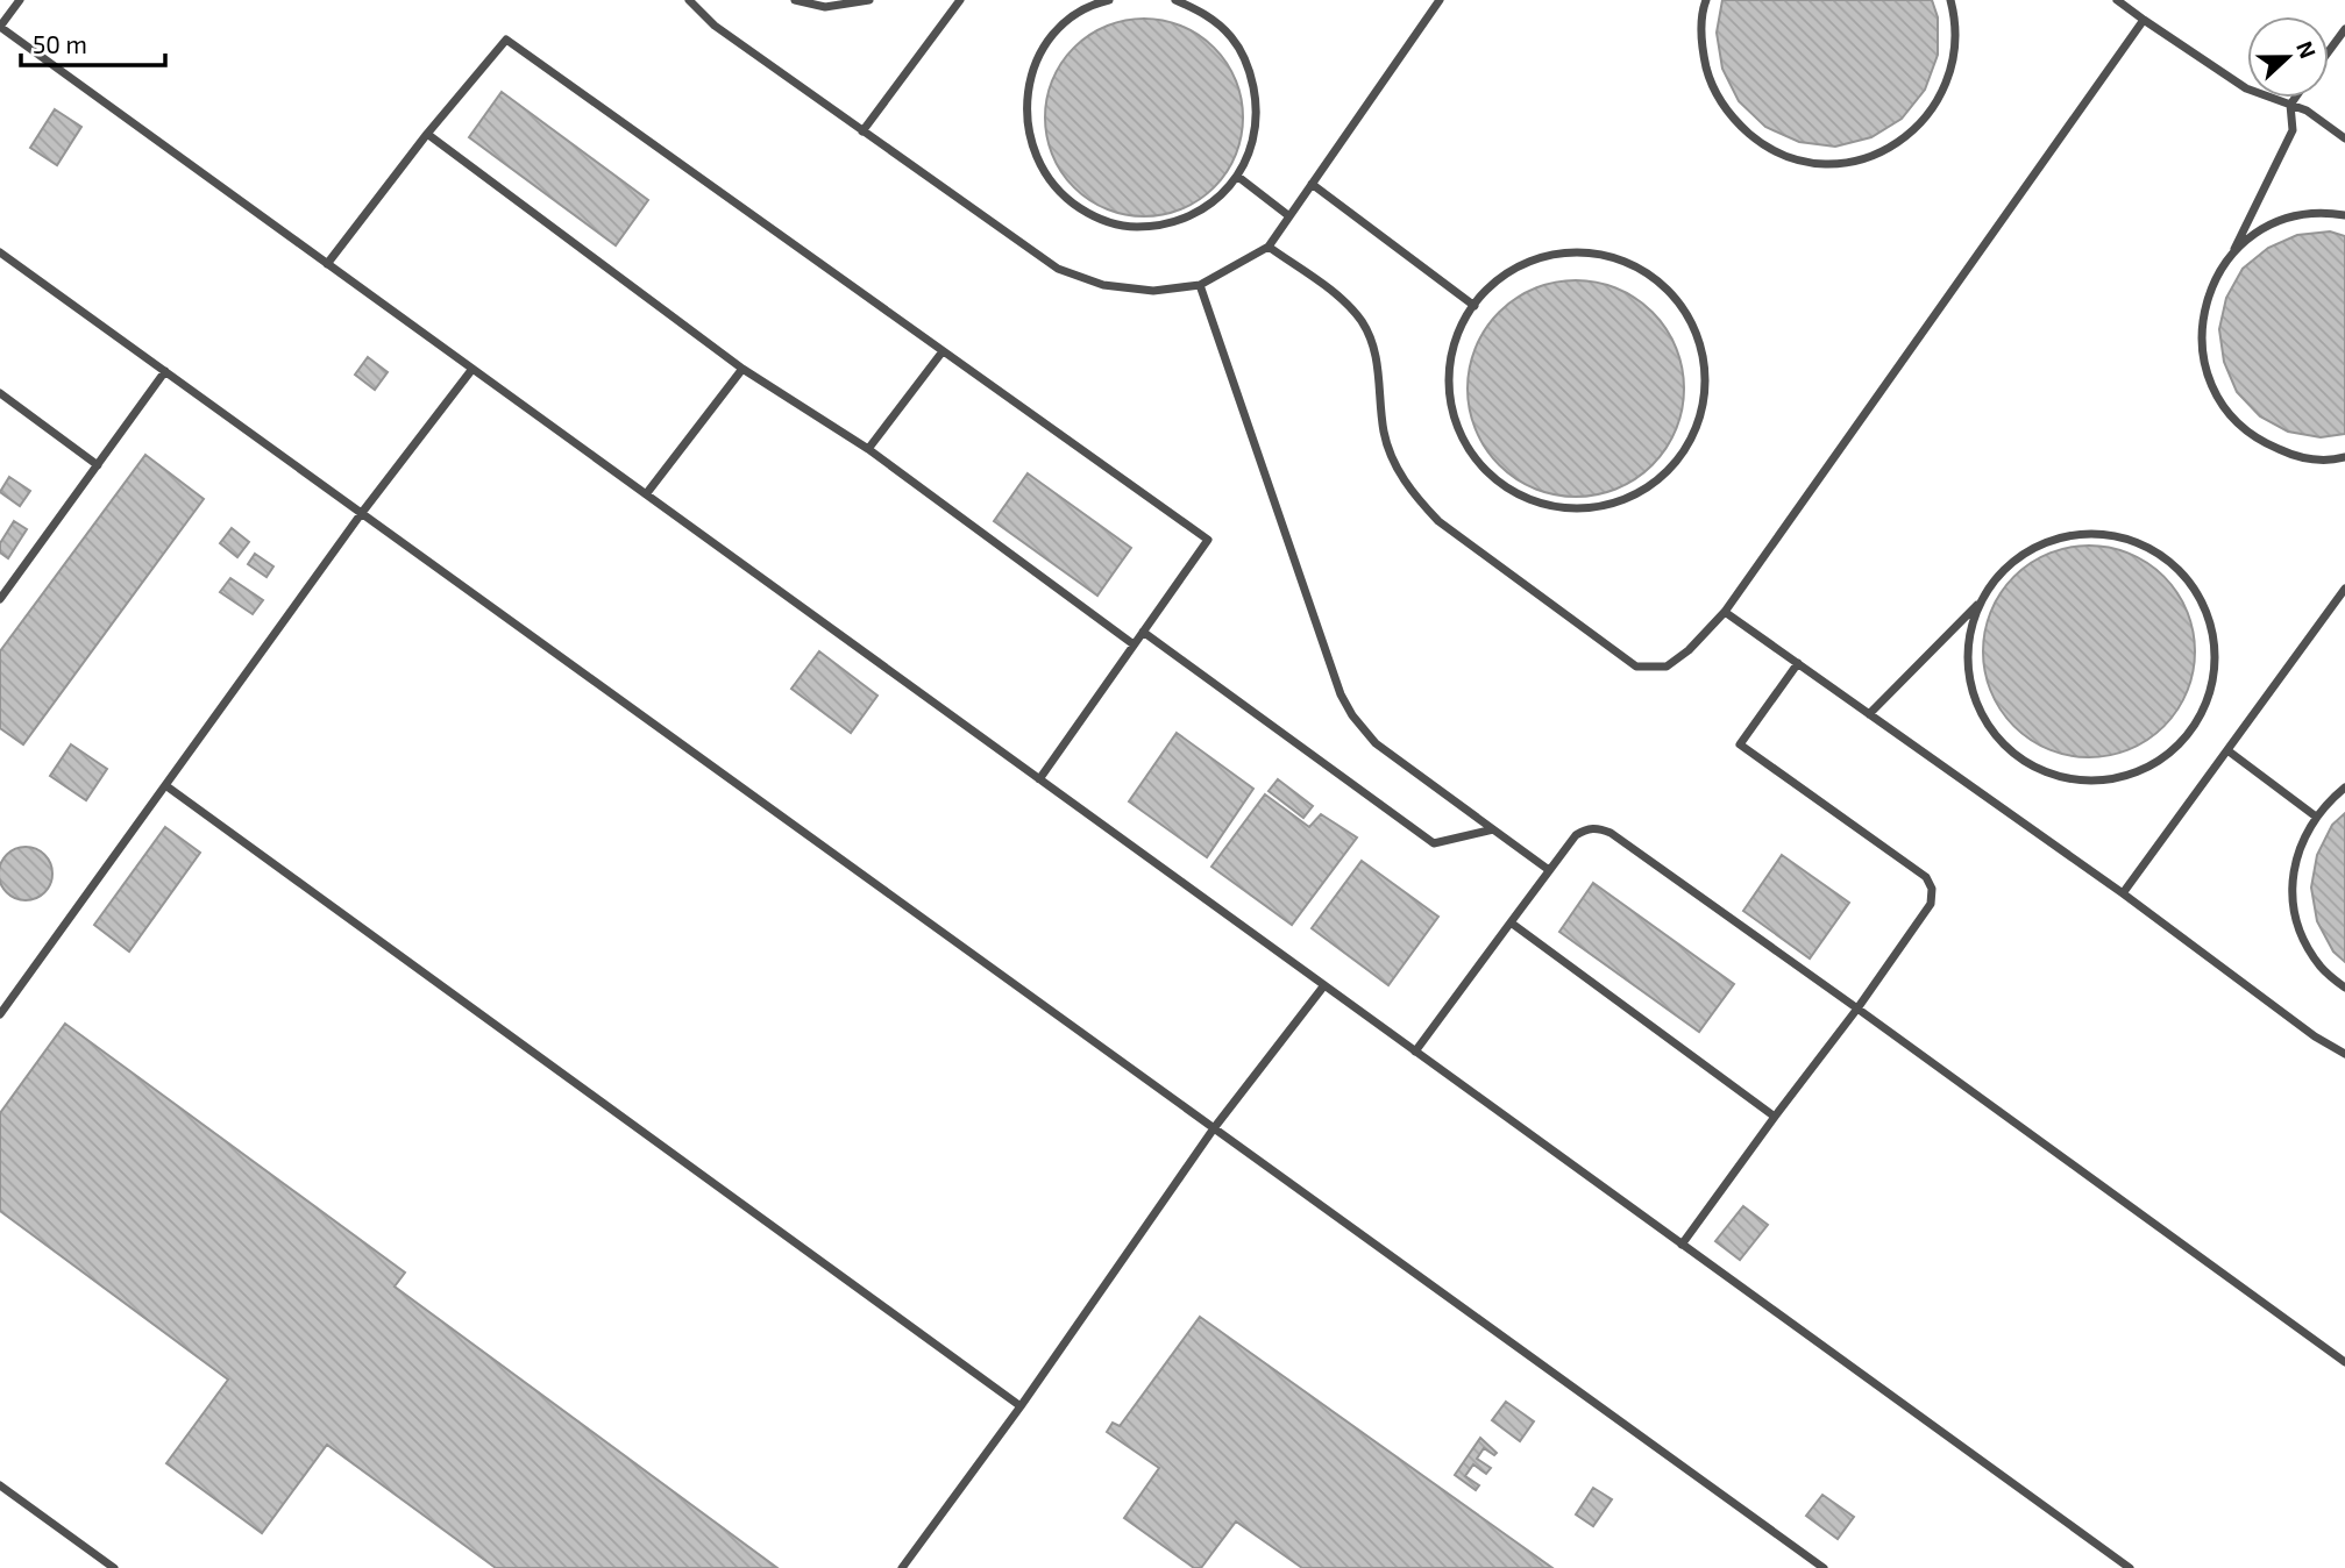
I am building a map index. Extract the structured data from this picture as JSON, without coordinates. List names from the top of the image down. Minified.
{"scale_bar":"50 m","north":"right"}
